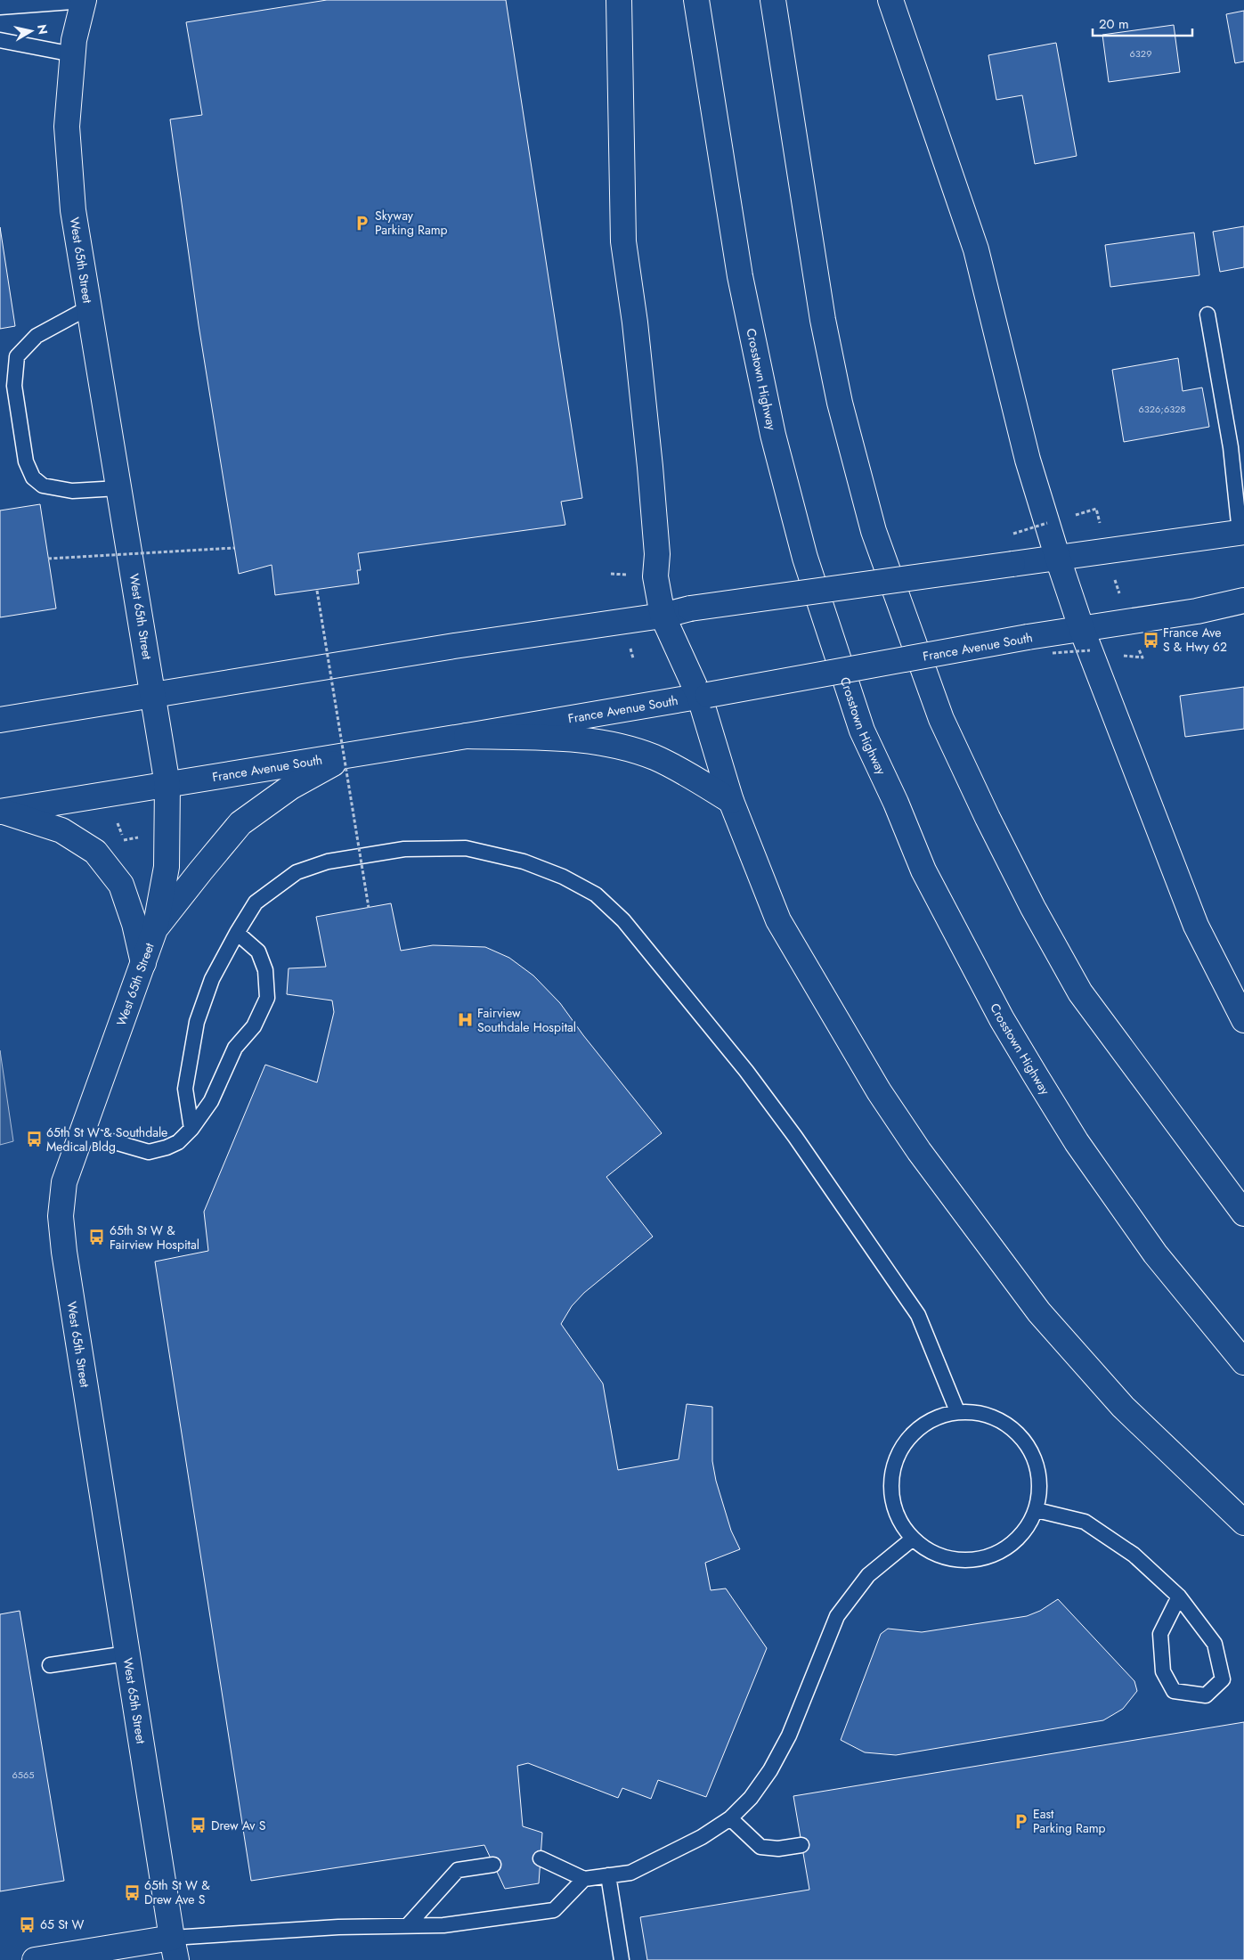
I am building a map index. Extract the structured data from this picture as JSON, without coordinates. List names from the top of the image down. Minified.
{"streets":{"main road":["West 65th Street","Crosstown Highway","France Avenue South"]},"crossings":[["West 65th Street","France Avenue South"]],"places":{"parking":["Skyway Parking Ramp","East Parking Ramp"],"bus stop":["France Ave S & Hwy 62","65th St W & Southdale Medical Bldg","65th St W & Fairview Hospital","Drew Av S","65th St W & Drew Ave S","65 St W"],"hospital":["Fairview Southdale Hospital"]},"house_numbers":["6329","6326;6328","6565"],"scale_bar":"20 m","north":"right"}
